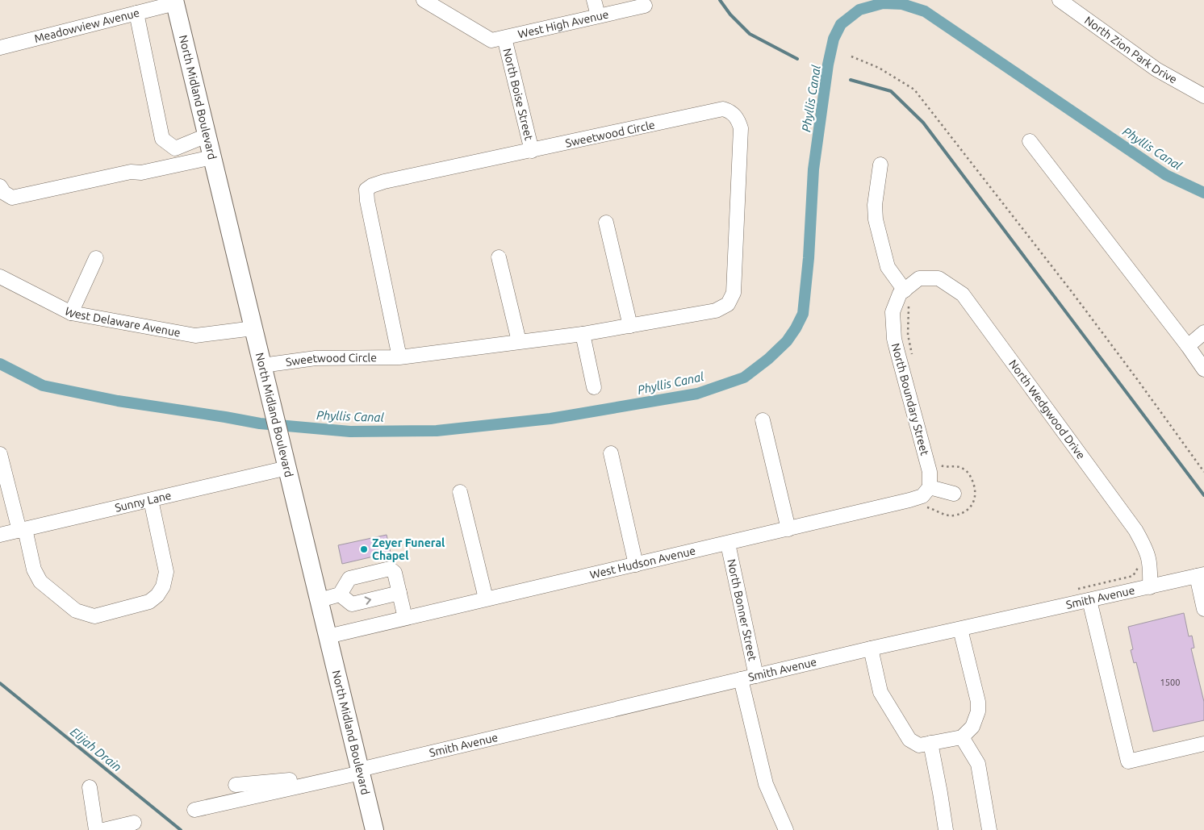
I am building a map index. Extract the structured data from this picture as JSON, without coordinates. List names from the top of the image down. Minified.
{"streets":{"main road":["North Midland Boulevard"],"street":["West High Avenue","Meadowview Avenue","North Zion Park Drive","North Boise Street","Sweetwood Circle","West Delaware Avenue","North Boundary Street","North Wedgwood Drive","Sunny Lane","West Hudson Avenue","Smith Avenue","North Bonner Street"]},"crossings":[["West High Avenue","North Boise Street"],["Meadowview Avenue","North Midland Boulevard"],["North Boise Street","Sweetwood Circle"],["North Midland Boulevard","Sweetwood Circle"],["North Midland Boulevard","West Delaware Avenue"],["North Midland Boulevard","Sunny Lane"],["North Midland Boulevard","West Hudson Avenue"],["North Midland Boulevard","Smith Avenue"],["North Boundary Street","North Wedgwood Drive"],["North Boundary Street","West Hudson Avenue"],["North Wedgwood Drive","Smith Avenue"],["West Hudson Avenue","North Bonner Street"],["Smith Avenue","North Bonner Street"]],"water":["Phyllis Canal","Elijah Drain"],"places":["Zeyer Funeral Chapel"],"house_numbers":["1500"]}
